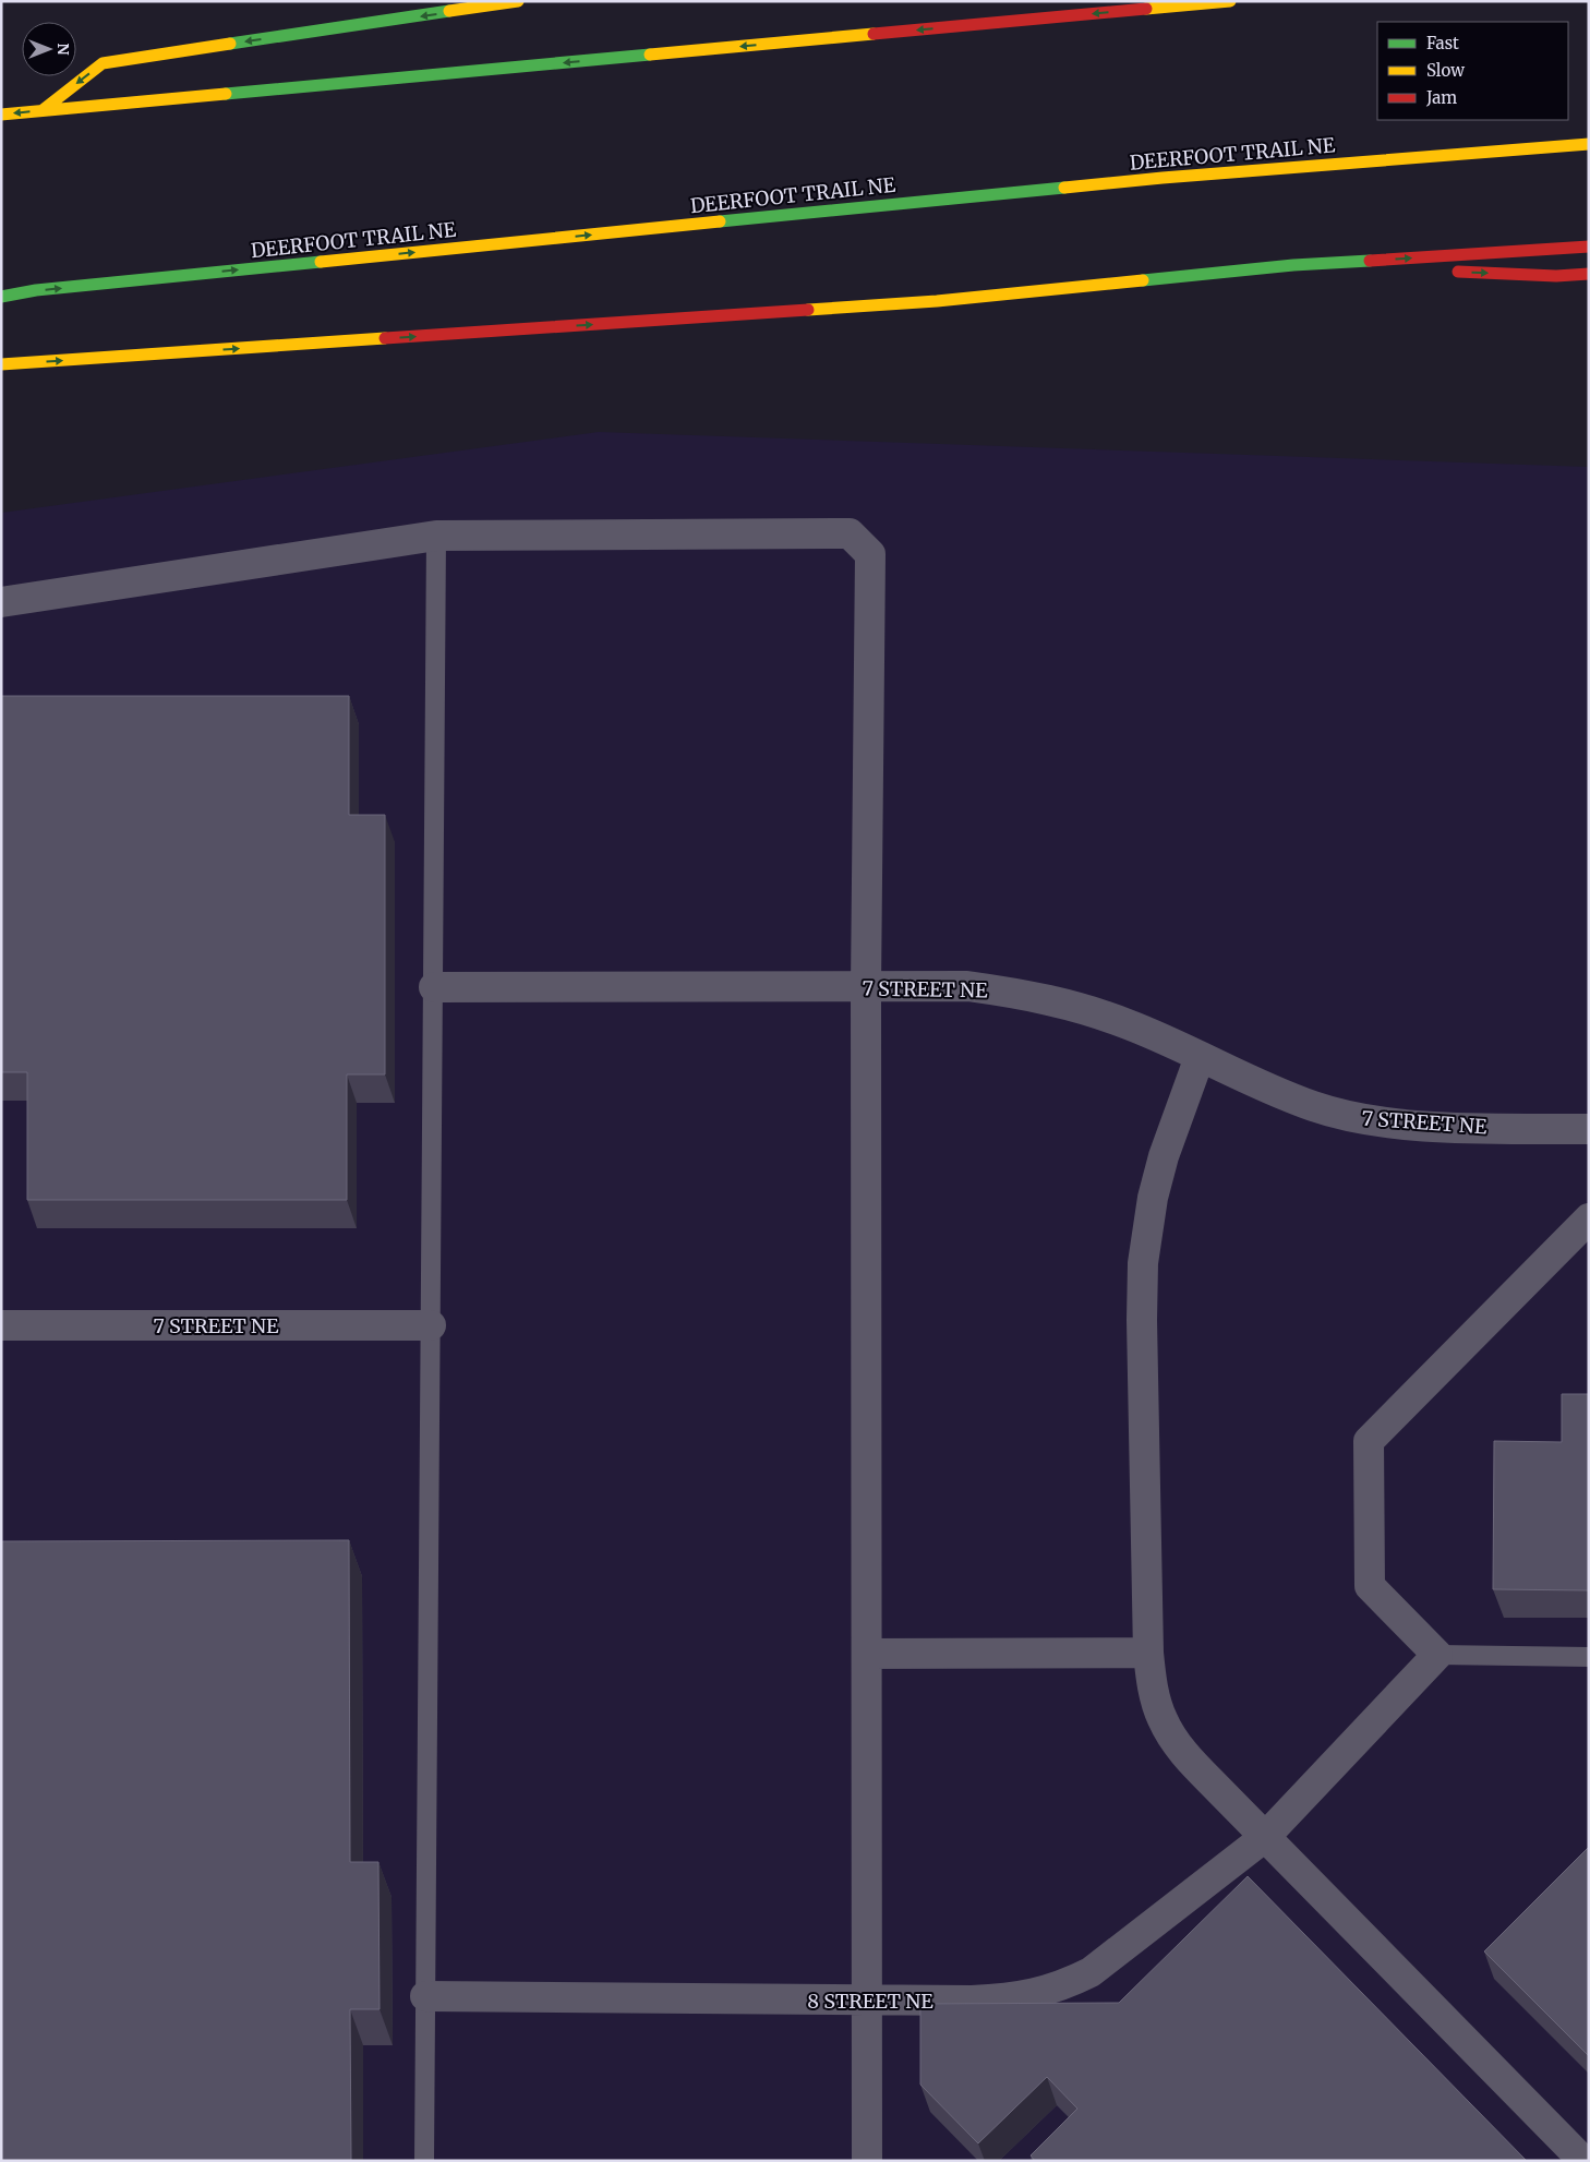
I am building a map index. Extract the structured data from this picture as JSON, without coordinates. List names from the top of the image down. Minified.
{"streets":{"highway":["DEERFOOT TRAIL NE"],"street":["7 STREET NE","8 STREET NE"]},"legend":["Fast","Slow","Jam"],"north":"right"}
